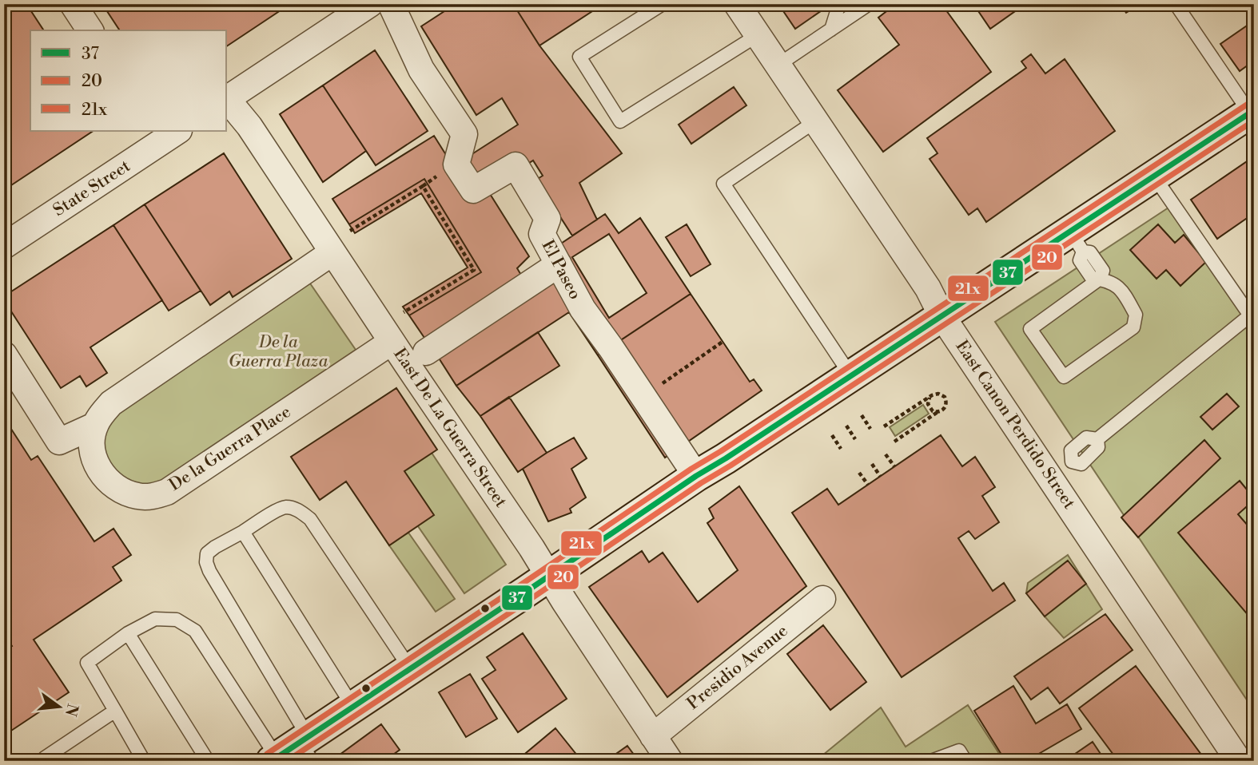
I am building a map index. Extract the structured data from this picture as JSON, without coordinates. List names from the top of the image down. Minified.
{"streets":{"street":["State Street","El Paseo","East Canon Perdido Street","East De La Guerra Street","De la Guerra Place","Presidio Avenue"]},"crossings":[["East De La Guerra Street","De la Guerra Place"],["East De La Guerra Street","Presidio Avenue"]],"parks":["De la Guerra Plaza"],"lines":["transit line 21x","transit line 37","transit line 20"],"legend":["37","20","21x"],"north":"right"}
